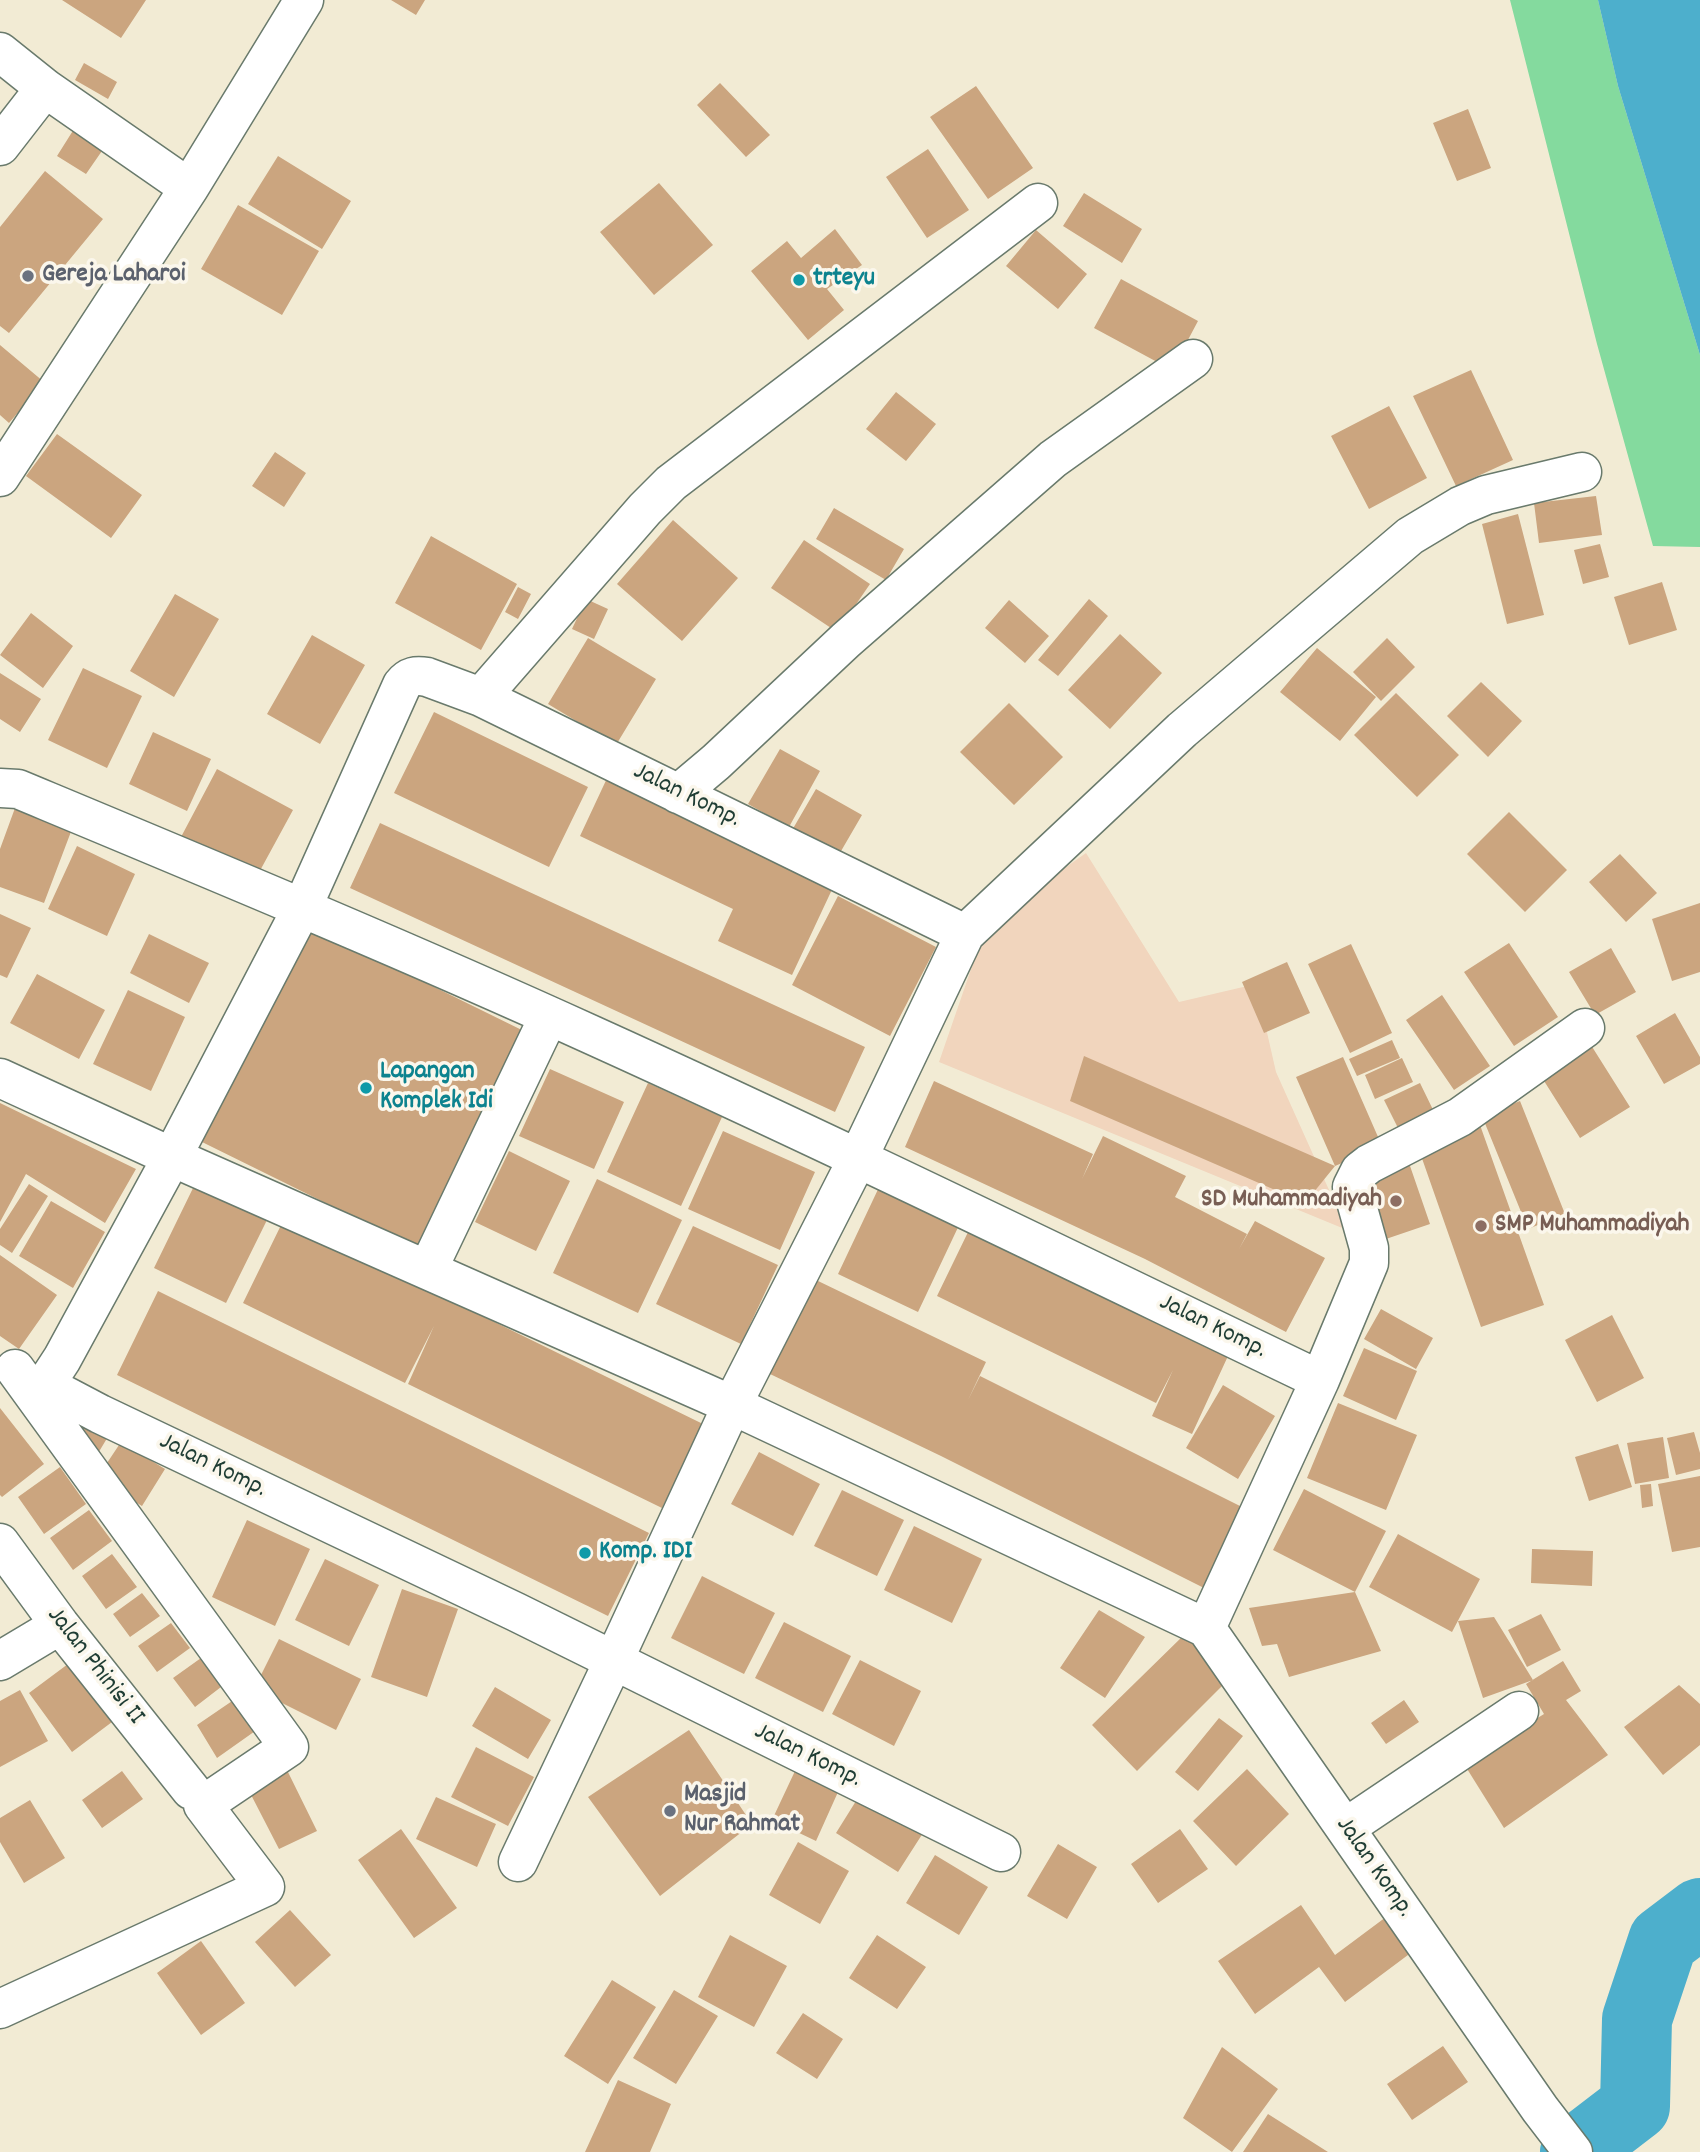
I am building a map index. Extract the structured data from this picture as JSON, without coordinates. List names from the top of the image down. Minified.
{"streets":{"street":["Jalan Komp.","Jalan Phinisi II"]},"places":["Gereja Laharoi","trteyu","Lapangan Komplek Idi","SD Muhammadiyah","SMP Muhammadiyah","Komp. IDI","Masjid Nur Rahmat"]}
